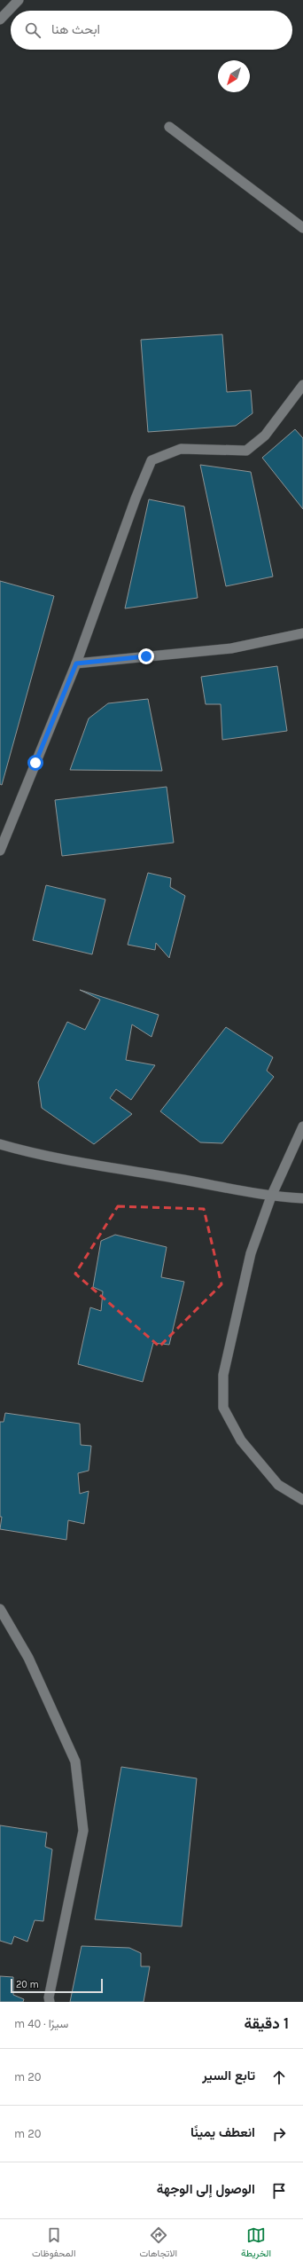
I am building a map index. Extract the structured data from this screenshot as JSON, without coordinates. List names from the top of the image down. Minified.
{"scale_bar":"20 m","north":"bottom left","page":{"search":"ابحث هنا","scale":"20 m","heading":["1 دقيقة","سيرًا · 40 m"],"list":[["تابع السير","20 m"],["انعطف يمينًا","20 m"],"الوصول إلى الوجهة"],"nav":["الخريطة","الاتجاهات","المحفوظات"]}}
